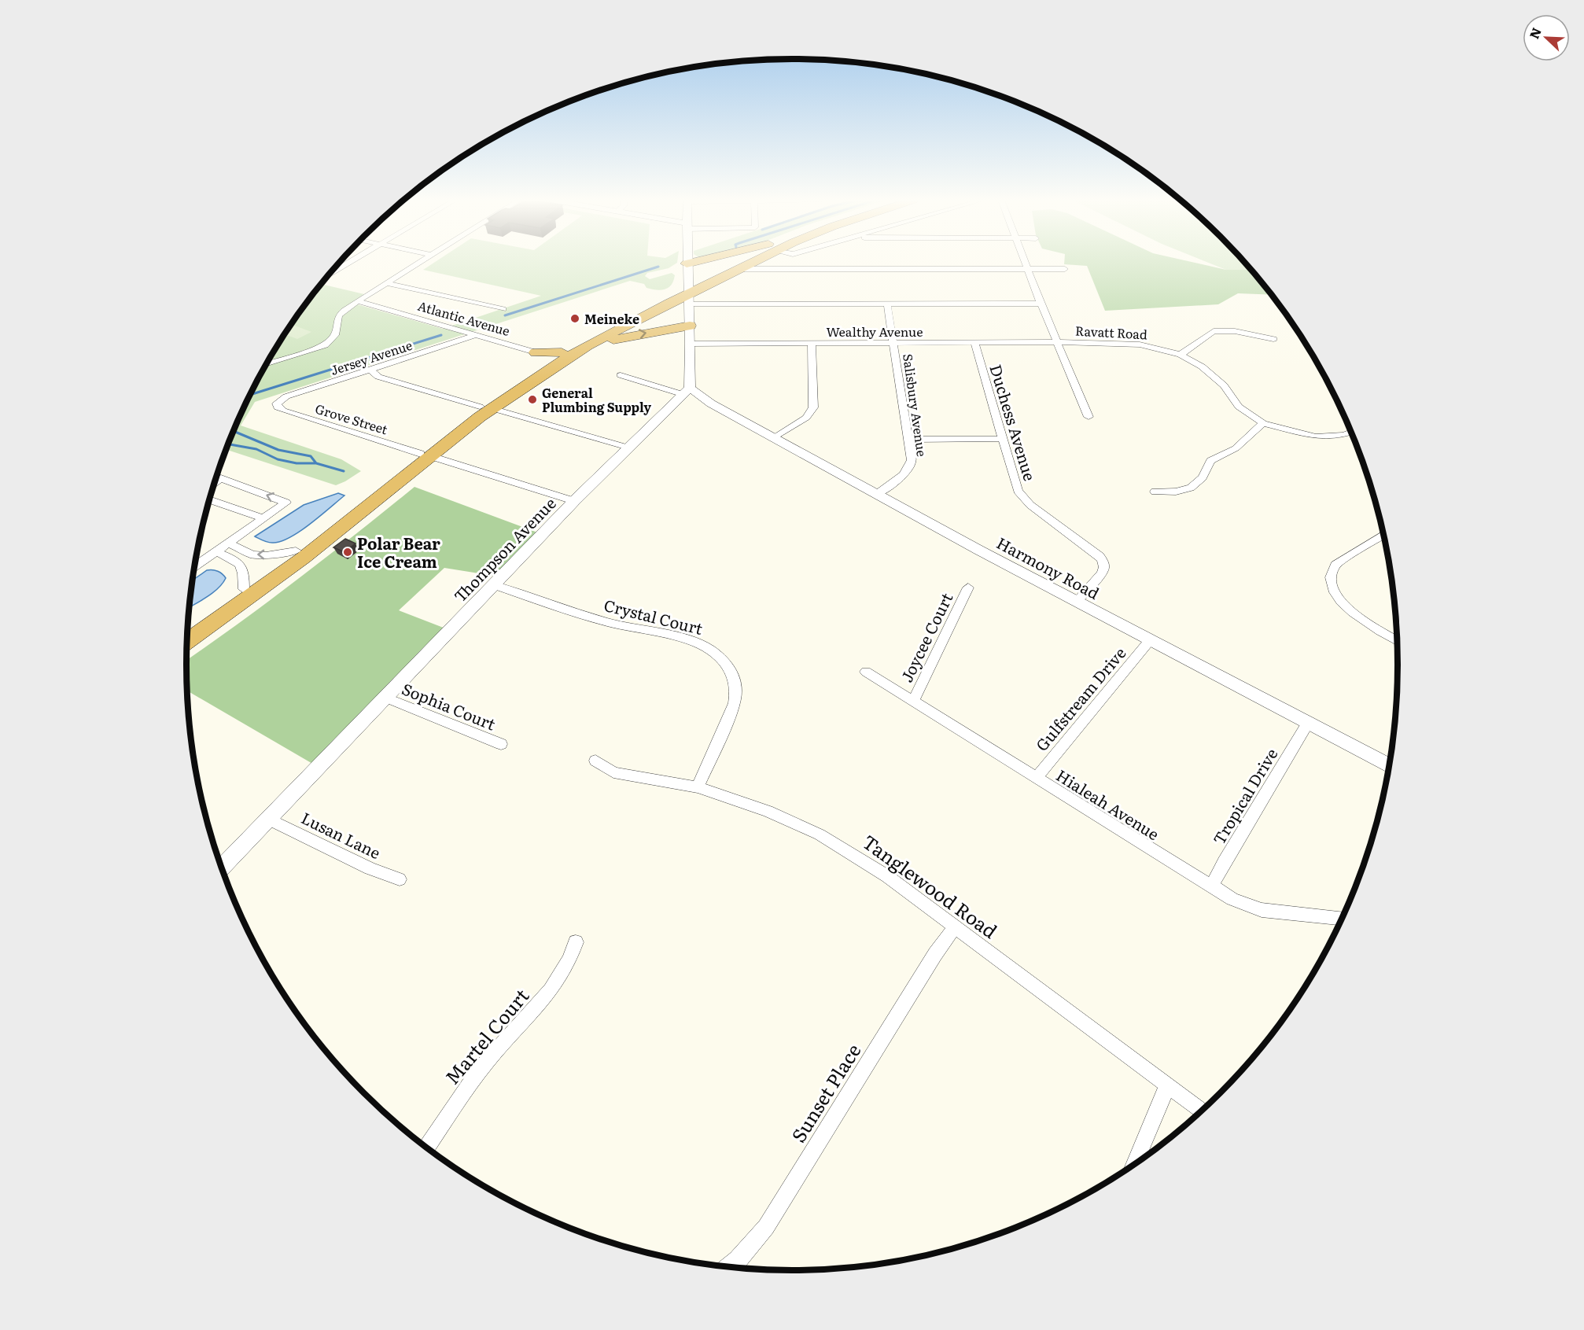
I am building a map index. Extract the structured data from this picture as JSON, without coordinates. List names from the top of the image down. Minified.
{"streets":{"street":["Atlantic Avenue","Wealthy Avenue","Ravatt Road","Jersey Avenue","Salisbury Avenue","Grove Street","Duchess Avenue","Thompson Avenue","Harmony Road","Crystal Court","Joycee Court","Gulfstream Drive","Sophia Court","Tropical Drive","Hialeah Avenue","Lusan Lane","Tanglewood Road","Martel Court","Sunset Place"]},"crossings":[["Atlantic Avenue","Jersey Avenue"],["Wealthy Avenue","Ravatt Road"],["Wealthy Avenue","Salisbury Avenue"],["Wealthy Avenue","Duchess Avenue"],["Jersey Avenue","Grove Street"],["Salisbury Avenue","Harmony Road"],["Grove Street","Thompson Avenue"],["Duchess Avenue","Harmony Road"],["Thompson Avenue","Harmony Road"],["Thompson Avenue","Crystal Court"],["Thompson Avenue","Sophia Court"],["Thompson Avenue","Lusan Lane"],["Harmony Road","Gulfstream Drive"],["Harmony Road","Tropical Drive"],["Crystal Court","Tanglewood Road"],["Joycee Court","Hialeah Avenue"],["Gulfstream Drive","Hialeah Avenue"],["Tropical Drive","Hialeah Avenue"],["Tanglewood Road","Sunset Place"]],"places":["Meineke","General Plumbing Supply","Polar Bear Ice Cream"],"north":"top left"}
